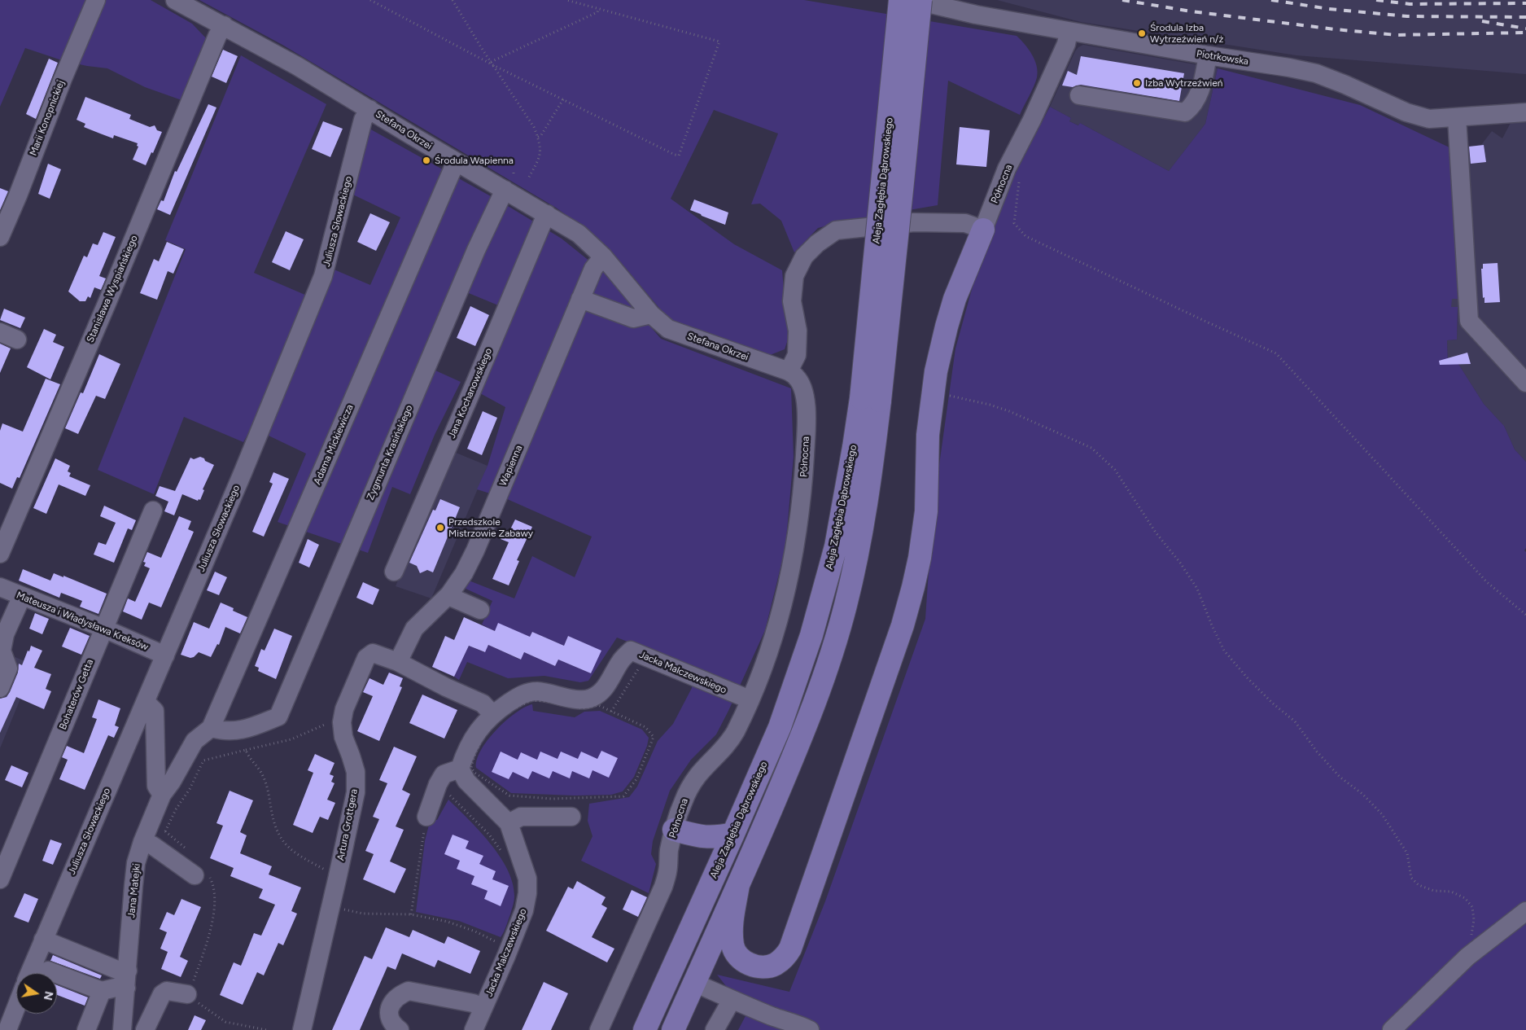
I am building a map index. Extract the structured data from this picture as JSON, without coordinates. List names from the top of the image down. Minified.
{"streets":{"main road":["Aleja Zagłębia Dąbrowskiego"],"street":["Piotrkowska","Marii Konopnickiej","Stefana Okrzei","Północna","Juliusza Słowackiego","Stanisława Wyspiańskiego","Jana Kochanowskiego","Adama Mickiewicza","Zygmunta Krasińskiego","Wapienna","Mateusza i Władysława Kreksów","Jacka Malczewskiego","Bohaterów Getta","Artura Grottgera","Jana Matejki"]},"crossings":[["Piotrkowska","Północna"],["Stefana Okrzei","Północna"],["Stefana Okrzei","Juliusza Słowackiego"],["Stefana Okrzei","Stanisława Wyspiańskiego"],["Stefana Okrzei","Jana Kochanowskiego"],["Stefana Okrzei","Adama Mickiewicza"],["Stefana Okrzei","Zygmunta Krasińskiego"],["Stefana Okrzei","Wapienna"],["Północna","Jacka Malczewskiego"],["Juliusza Słowackiego","Mateusza i Władysława Kreksów"],["Adama Mickiewicza","Zygmunta Krasińskiego"],["Adama Mickiewicza","Jana Matejki"],["Zygmunta Krasińskiego","Jana Matejki"],["Wapienna","Artura Grottgera"],["Mateusza i Władysława Kreksów","Bohaterów Getta"]],"places":["Środula Izba Wytrzeźwień n/ż","Izba Wytrzeźwień","Środula Wapienna","Przedszkole Mistrzowie Zabawy"],"north":"right"}
